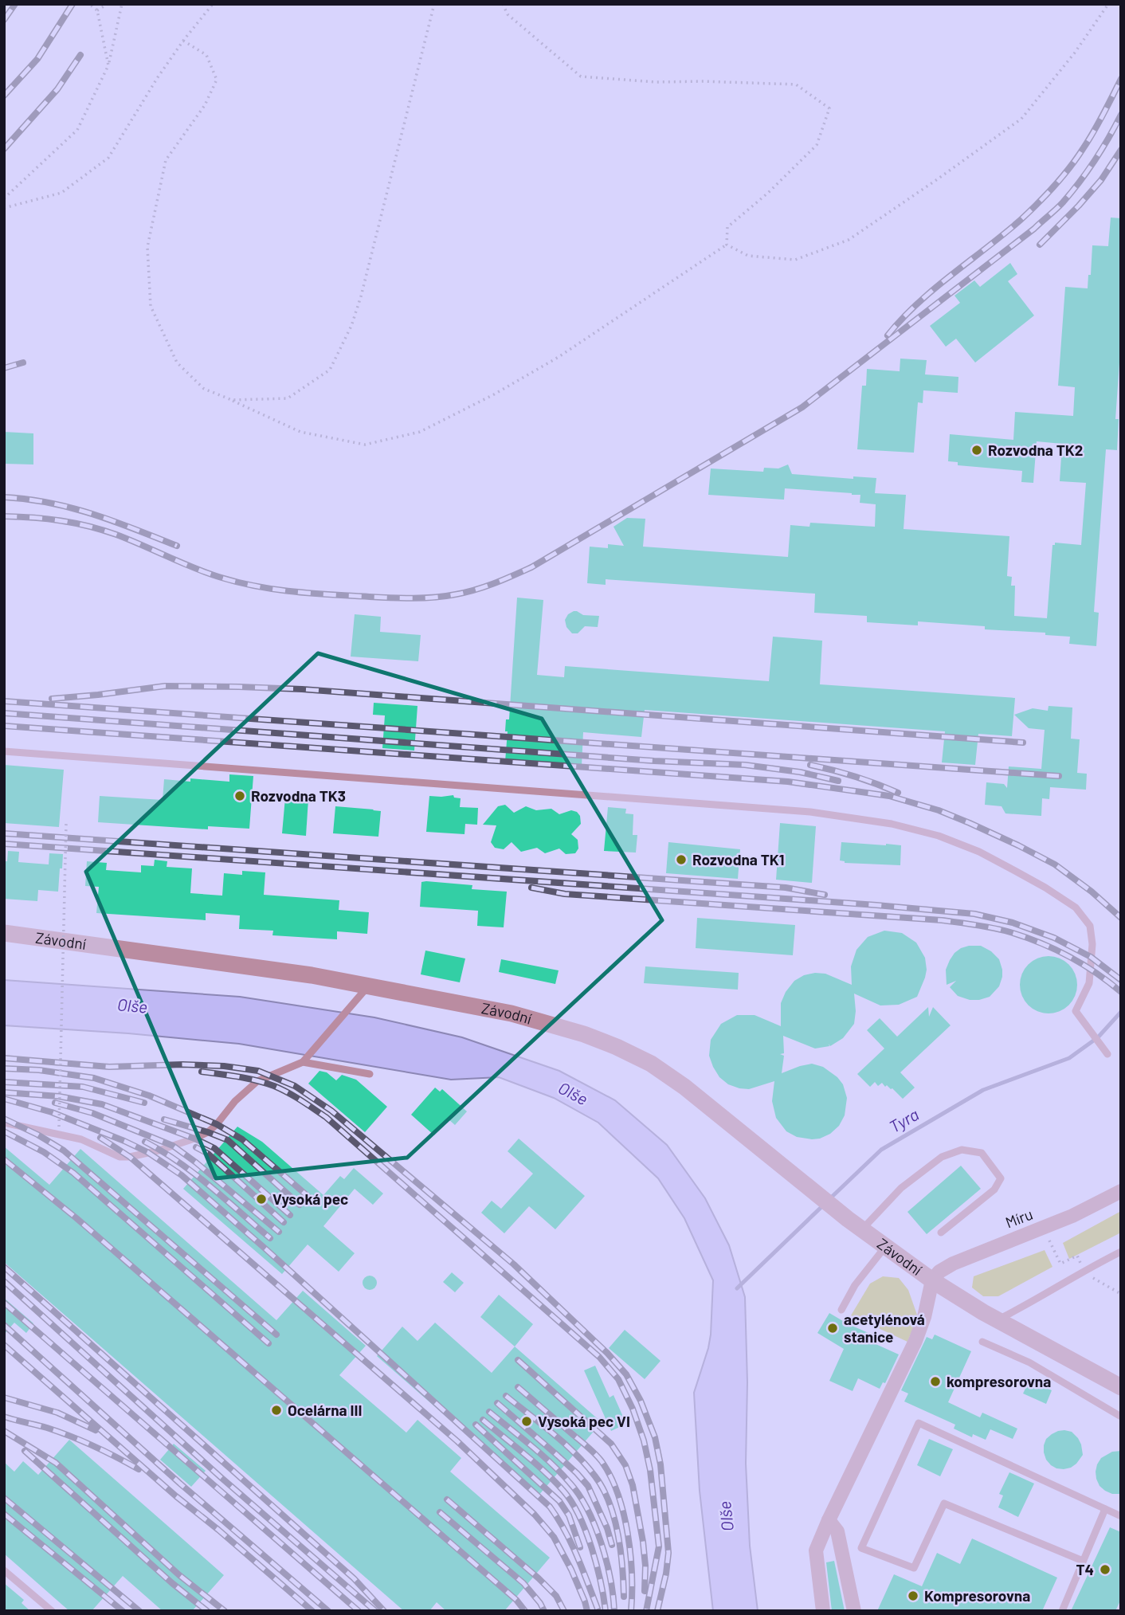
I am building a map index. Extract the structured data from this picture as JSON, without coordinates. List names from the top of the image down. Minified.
{"streets":{"street":["Závodní","Míru"]},"crossings":[["Závodní","Míru"]],"water":["Olše","Tyra"],"places":["Rozvodna TK2","Rozvodna TK3","Rozvodna TK1","Vysoká pec","acetylénová stanice","kompresorovna","Ocelárna III","Vysoká pec VI","T4","Kompresorovna"]}
